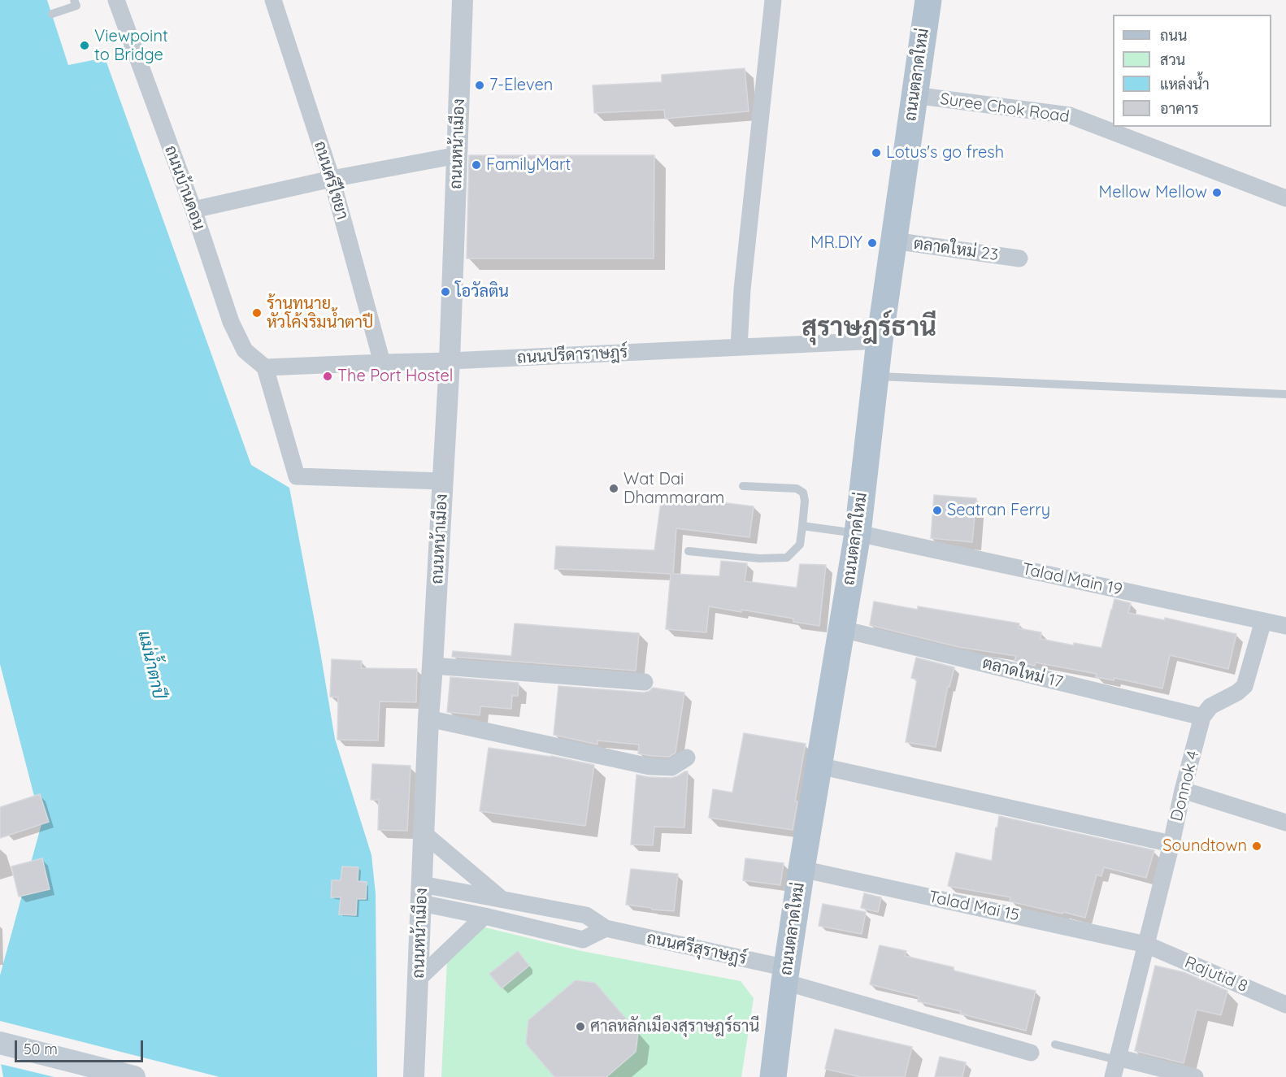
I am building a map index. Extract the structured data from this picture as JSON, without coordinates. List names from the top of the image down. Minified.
{"streets":{"main road":["ถนนตลาดใหม่"],"street":["Suree Chok Road","ถนนหน้าเมือง","ถนนศรีไชยา","ถนนบ้านดอน","ตลาดใหม่ 23","ถนนปรีดาราษฎร์","Talad Main 19","ตลาดใหม่ 17","Donnok 4","Talad Mai 15","ถนนศรีสุราษฎร์","Rajutid 8"]},"crossings":[["ถนนตลาดใหม่","Suree Chok Road"],["ถนนตลาดใหม่","ตลาดใหม่ 23"],["ถนนตลาดใหม่","ถนนปรีดาราษฎร์"],["ถนนตลาดใหม่","Talad Main 19"],["ถนนตลาดใหม่","ตลาดใหม่ 17"],["ถนนตลาดใหม่","Talad Mai 15"],["ถนนตลาดใหม่","ถนนศรีสุราษฎร์"],["ถนนหน้าเมือง","ถนนปรีดาราษฎร์"],["ถนนหน้าเมือง","ถนนศรีสุราษฎร์"],["ถนนศรีไชยา","ถนนปรีดาราษฎร์"],["ถนนบ้านดอน","ถนนปรีดาราษฎร์"],["ตลาดใหม่ 17","Donnok 4"],["Donnok 4","Talad Mai 15"],["Donnok 4","Rajutid 8"],["Talad Mai 15","Rajutid 8"]],"districts":["สุราษฎร์ธานี"],"water":["แม่น้ำตาปี"],"places":["Viewpoint to Bridge","7-Eleven","Lotus's go fresh","FamilyMart","Mellow Mellow","MR.DIY","โอวัลติน","ร้านทนาย หัวโค้งริมน้ำตาปี","The Port Hostel","Wat Dai Dhammaram","Seatran Ferry","Soundtown","ศาลหลักเมืองสุราษฎร์ธานี"],"legend":["ถนน","สวน","แหล่งน้ำ","อาคาร"],"scale_bar":"50 m"}
